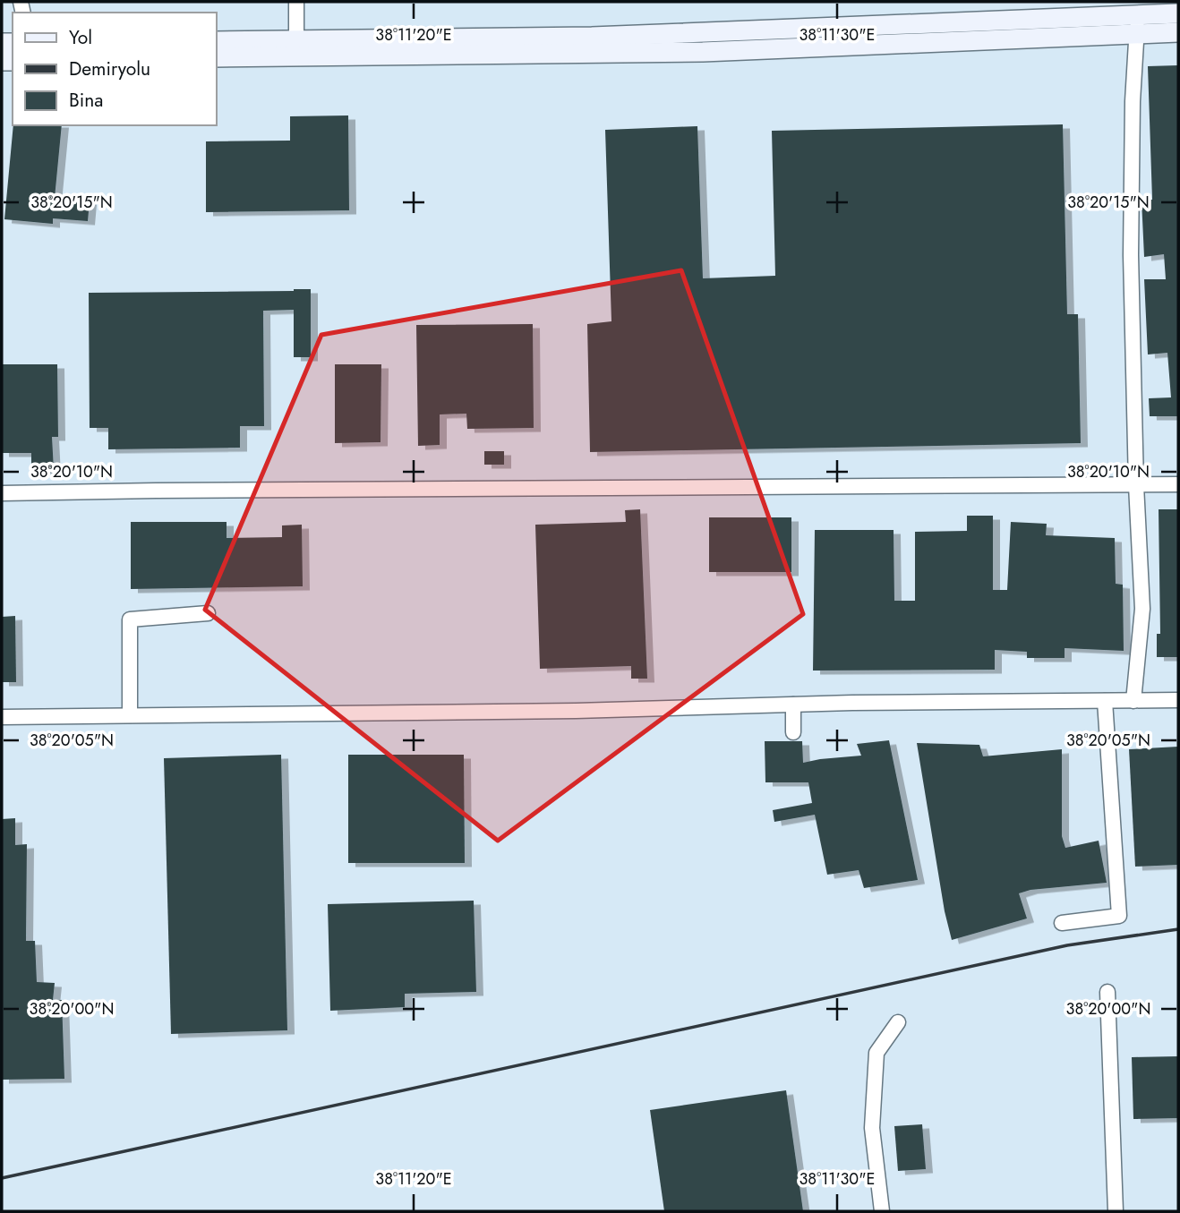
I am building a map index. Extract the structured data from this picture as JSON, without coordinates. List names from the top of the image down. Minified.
{"legend":["Yol","Demiryolu","Bina"],"coordinates":["38°11'20\"E","38°11'30\"E","38°20'15\"N","38°20'10\"N","38°20'05\"N","38°20'00\"N"]}
